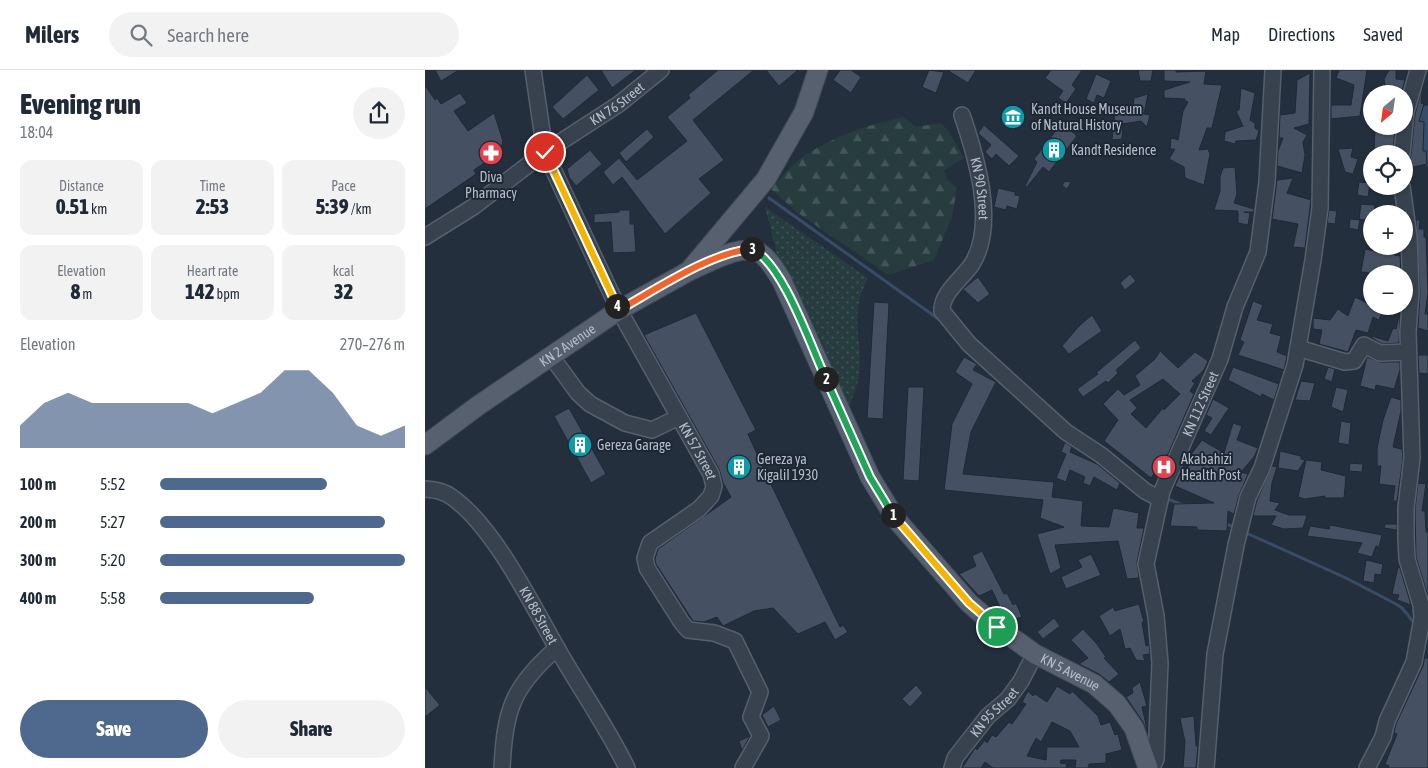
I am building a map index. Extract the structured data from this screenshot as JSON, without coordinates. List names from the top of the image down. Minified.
{"streets":{"main road":["KN 2 Avenue","KN 5 Avenue"],"street":["KN 76 Street","KN 90 Street","KN 112 Street","KN 57 Street","KN 88 Street","KN 95 Street"]},"crossings":[["KN 76 Street","KN 57 Street"],["KN 90 Street","KN 112 Street"],["KN 2 Avenue","KN 57 Street"],["KN 2 Avenue","KN 5 Avenue"],["KN 5 Avenue","KN 95 Street"]],"places":{"museum":["Kandt House Museum of Natural History"],"building":["Kandt Residence","Gereza Garage","Gereza ya KigaliI 1930"],"pharmacy":["Diva Pharmacy"],"hospital":["Akabahizi Health Post"]},"north":"bottom left","page":{"header":"Milers","search":"Search here","nav":["Map","Directions","Saved"],"heading":["Evening run","18:04"],"map_buttons":["+","−"],"stats":[["Distance","0.51 km"],["Time","2:53"],["Pace","5:39 /km"],["Elevation","8 m"],["Heart rate","142 bpm"],["kcal","32"]],"pins":["3","4","2","1"],"chart":["Elevation","270–276 m"],"list":[{"name":"100 m","note":"5:52"},{"name":"200 m","note":"5:27"},{"name":"300 m","note":"5:20"},{"name":"400 m","note":"5:58"}],"buttons":["Save","Share"]}}
